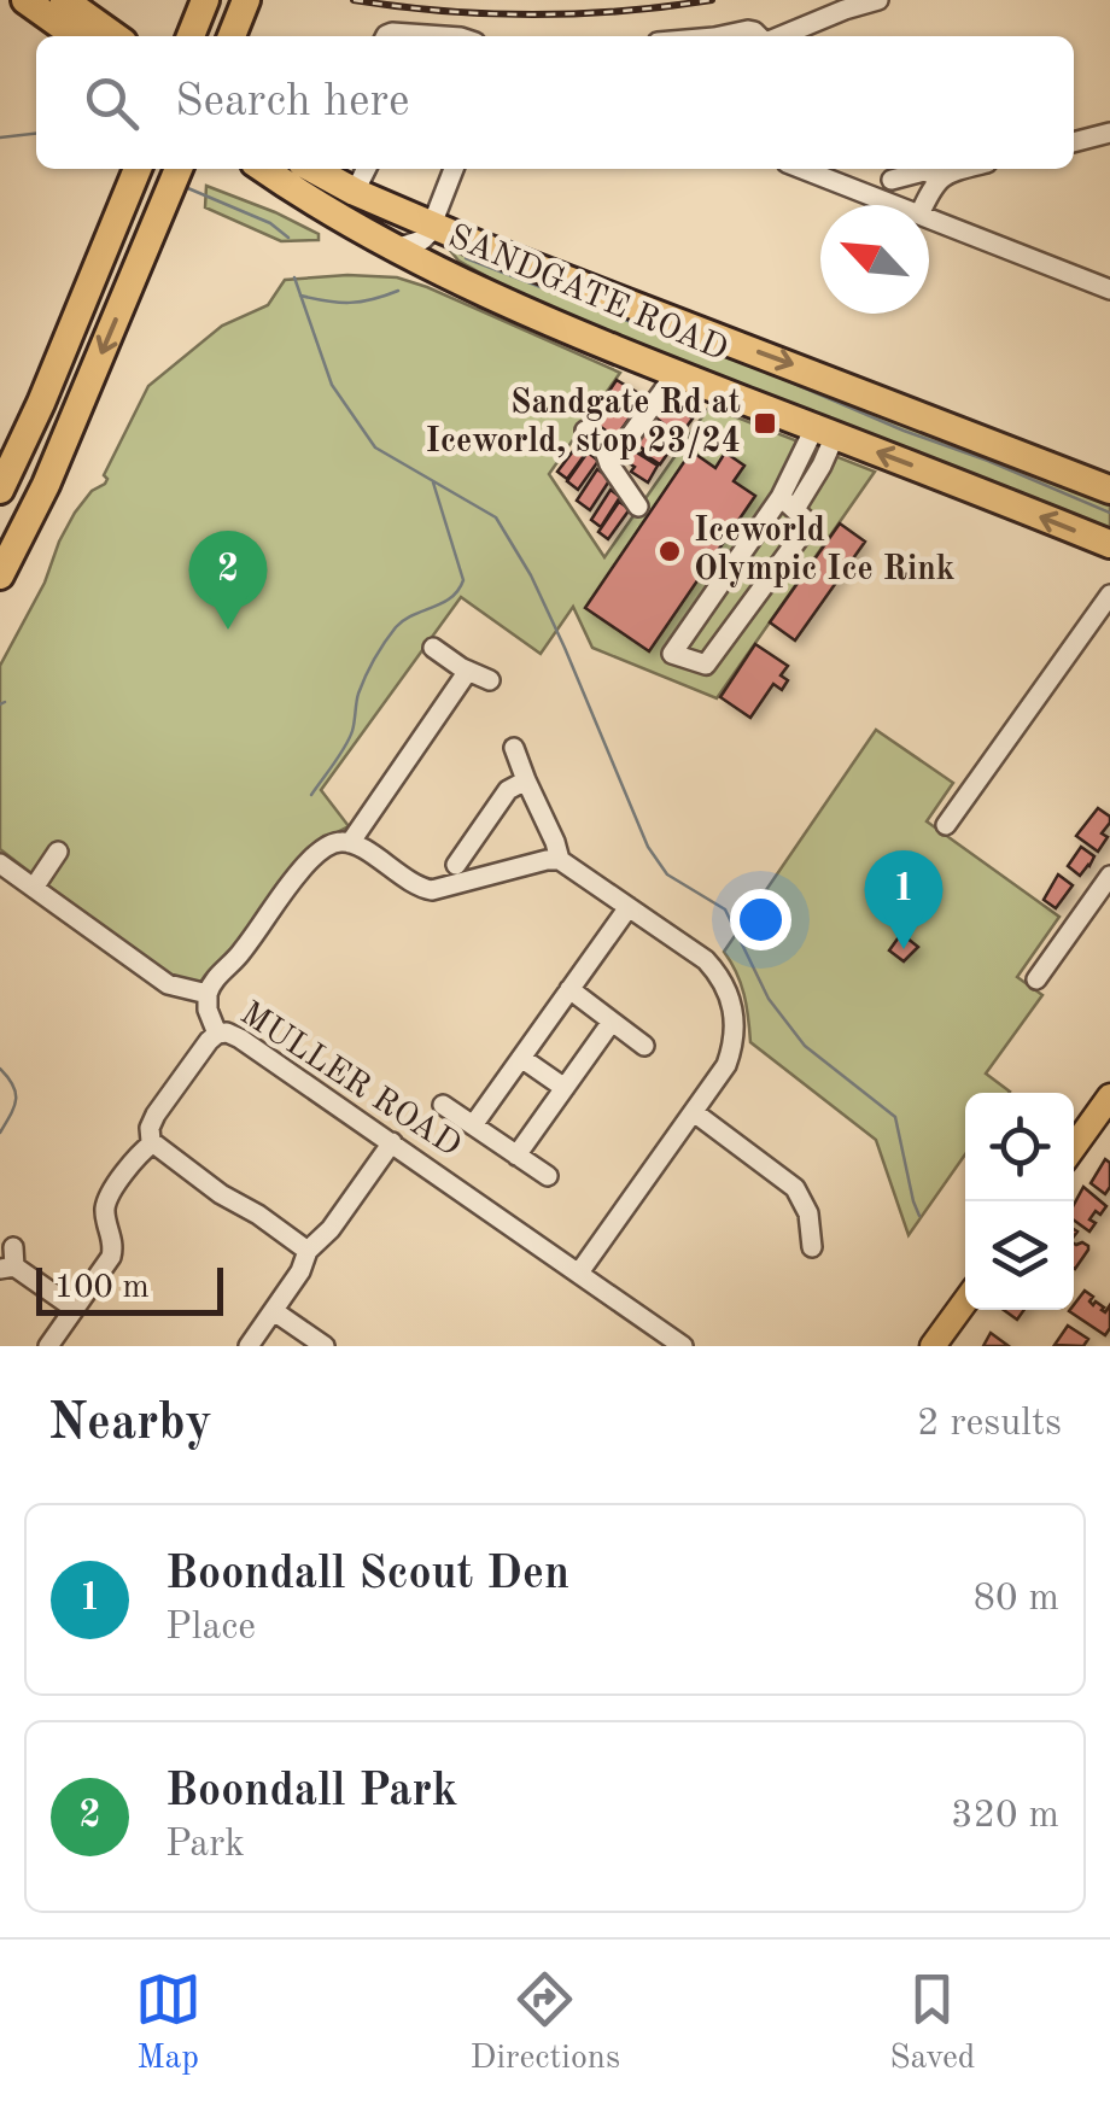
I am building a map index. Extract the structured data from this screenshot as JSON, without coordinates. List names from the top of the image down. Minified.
{"streets":{"highway":["SANDGATE ROAD"],"street":["MULLER ROAD"]},"places":{"transit":["Sandgate Rd at Iceworld, stop 23/24"],"other":["Iceworld Olympic Ice Rink"]},"scale_bar":"100 m","north":"top left","page":{"search":"Search here","pins":["2","1"],"scale":"100 m","heading":["Nearby","2 results"],"list":[{"mark":"1","name":"Boondall Scout Den","note":"Place","value":"80 m"},{"mark":"2","name":"Boondall Park","note":"Park","value":"320 m"}],"nav":["Map","Directions","Saved"]}}
